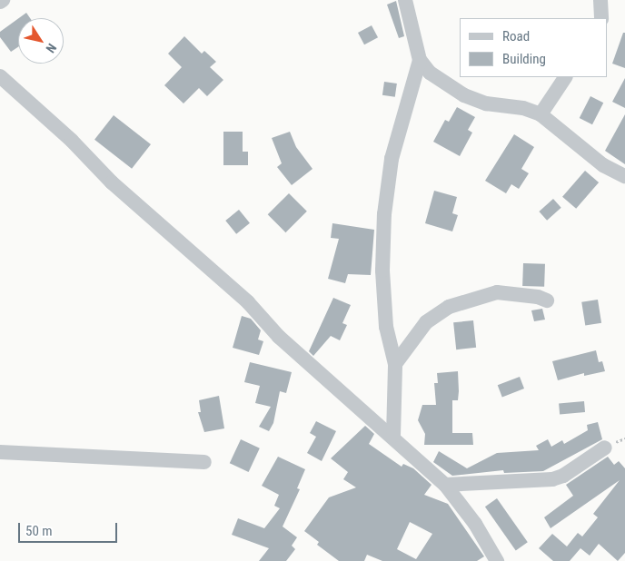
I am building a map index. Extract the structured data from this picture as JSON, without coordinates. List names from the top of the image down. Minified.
{"legend":["Road","Building"],"scale_bar":"50 m","north":"bottom right"}
